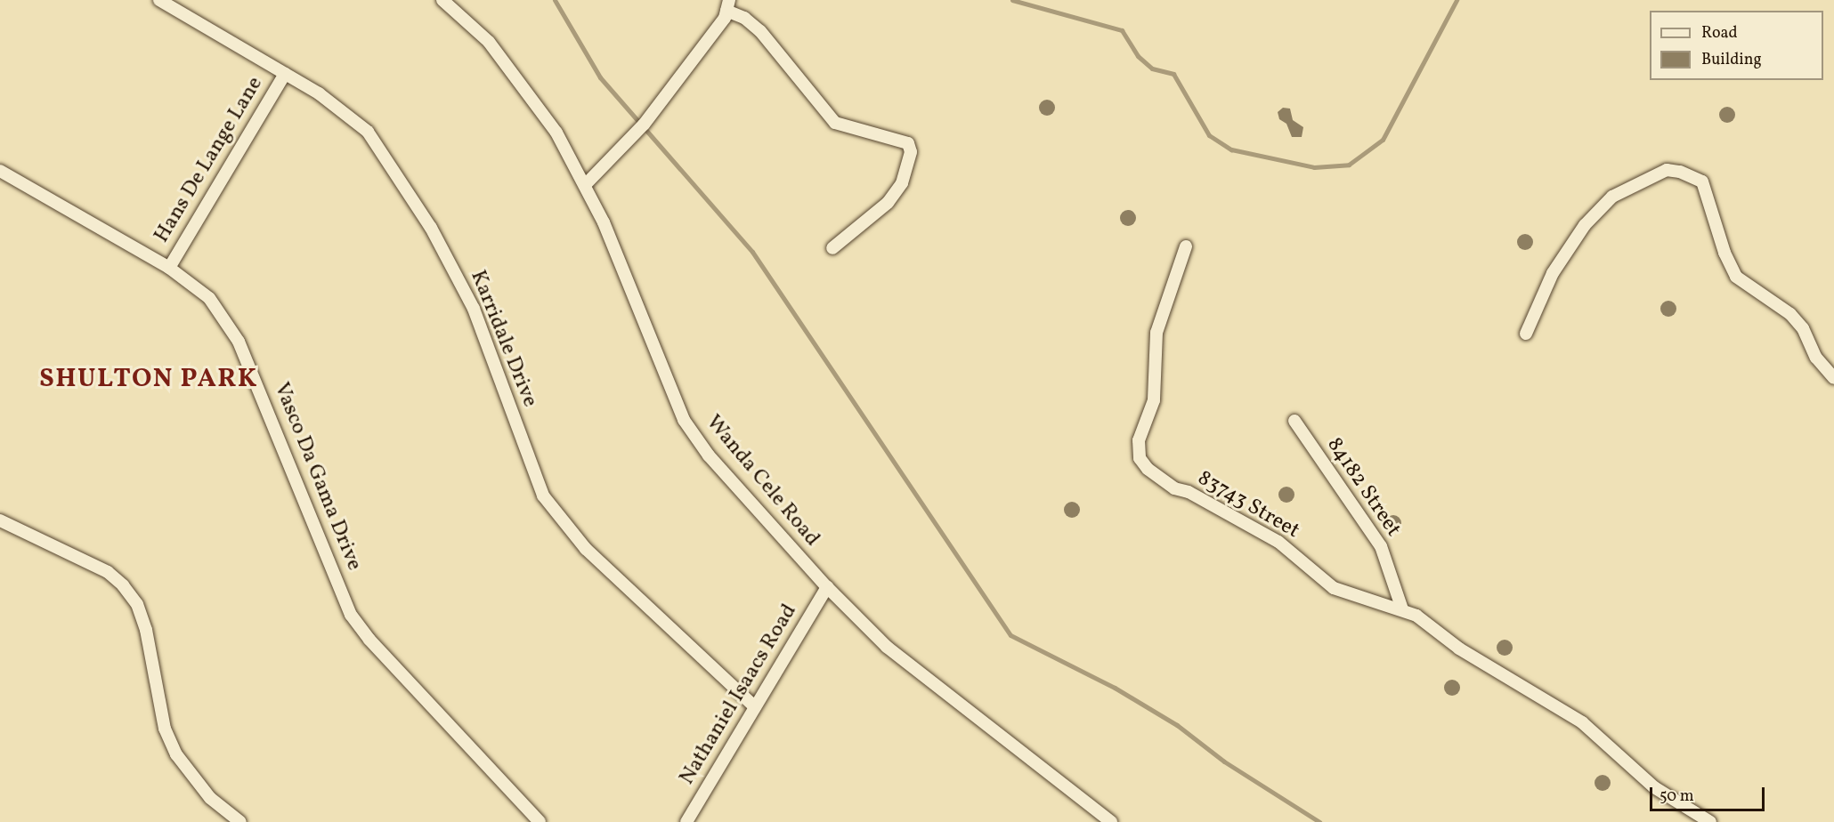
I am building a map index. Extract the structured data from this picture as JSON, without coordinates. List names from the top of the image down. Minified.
{"streets":{"street":["Hans De Lange Lane","Karridale Drive","Vasco Da Gama Drive","Wanda Cele Road","84182 Street","83743 Street","Nathaniel Isaacs Road"]},"crossings":[["Hans De Lange Lane","Karridale Drive"],["Hans De Lange Lane","Vasco Da Gama Drive"],["Karridale Drive","Nathaniel Isaacs Road"],["Wanda Cele Road","Nathaniel Isaacs Road"],["84182 Street","83743 Street"]],"districts":["SHULTON PARK"],"legend":["Road","Building"],"scale_bar":"50 m"}
